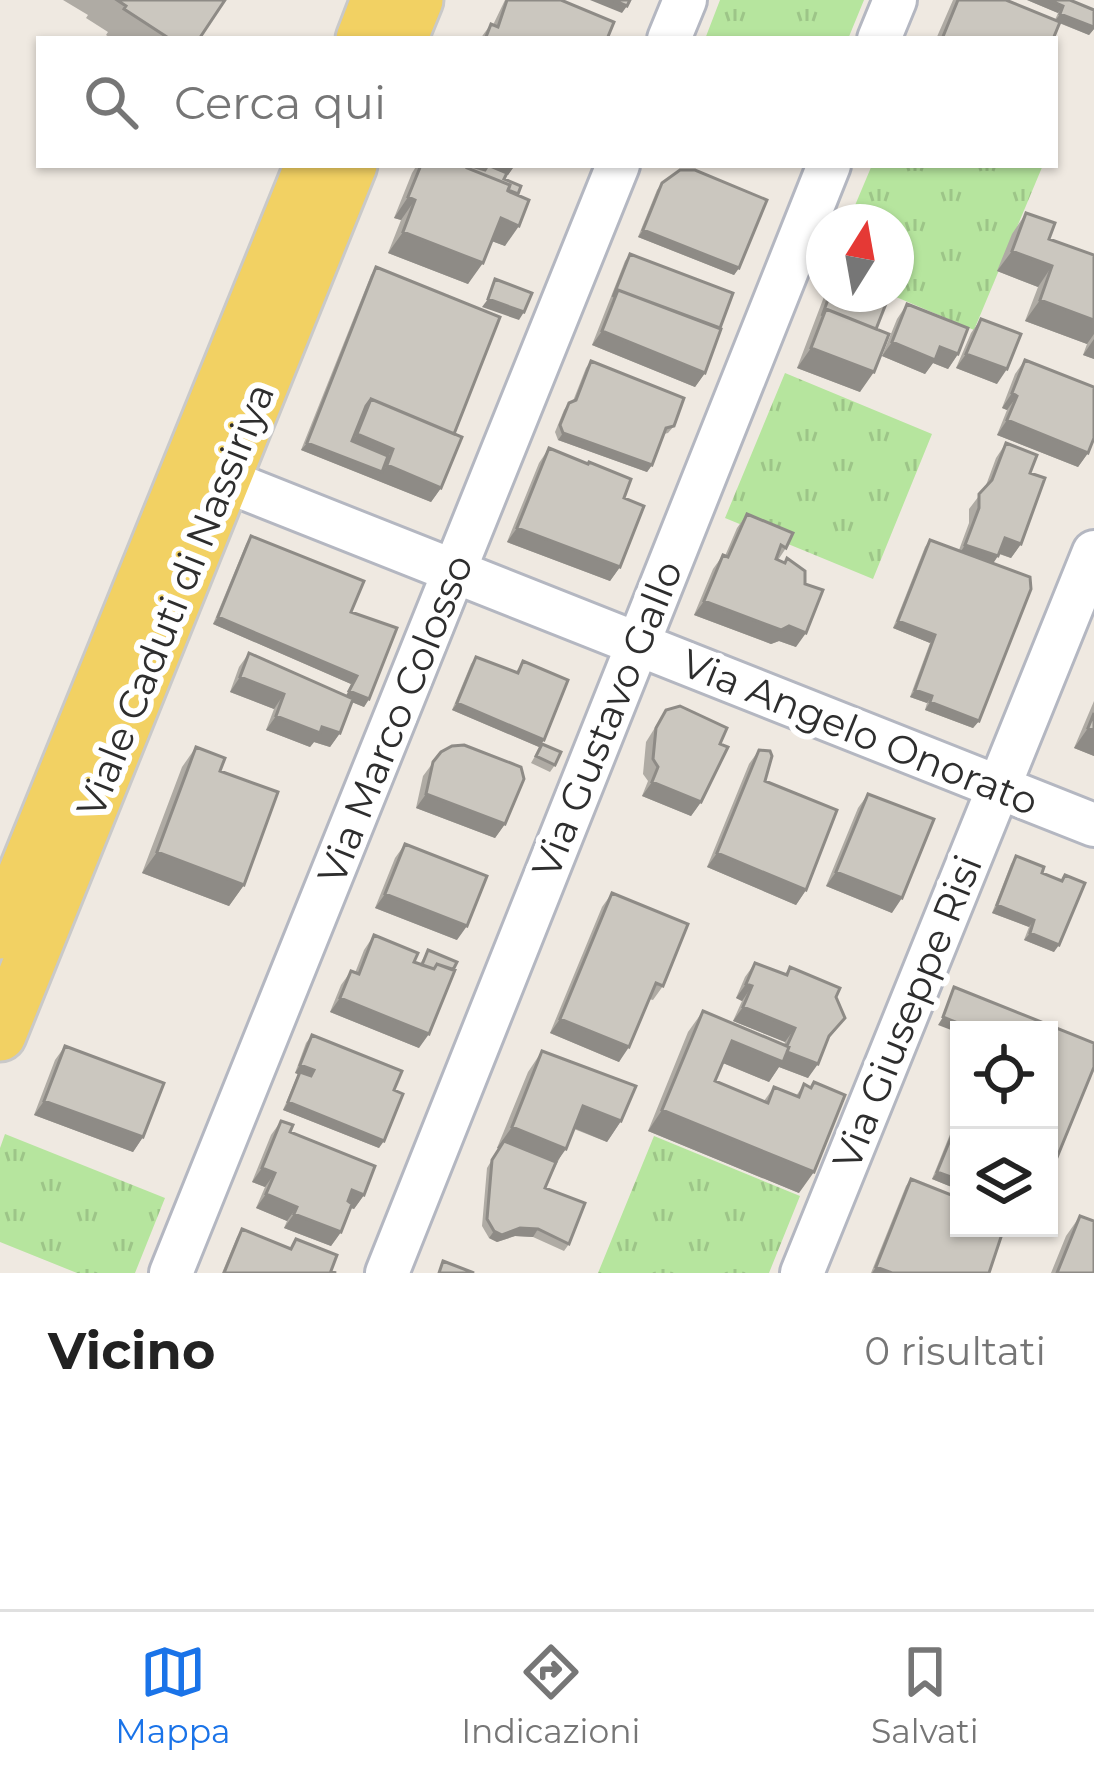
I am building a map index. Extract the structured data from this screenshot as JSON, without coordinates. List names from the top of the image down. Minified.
{"streets":{"main road":["Viale Caduti di Nassiriya"],"street":["Via Marco Colosso","Via Gustavo Gallo","Via Angelo Onorato","Via Giuseppe Risi"]},"crossings":[["Viale Caduti di Nassiriya","Via Angelo Onorato"],["Via Marco Colosso","Via Angelo Onorato"],["Via Gustavo Gallo","Via Angelo Onorato"],["Via Angelo Onorato","Via Giuseppe Risi"]],"north":"top","page":{"search":"Cerca qui","heading":["Vicino","0 risultati"],"nav":["Mappa","Indicazioni","Salvati"]}}
